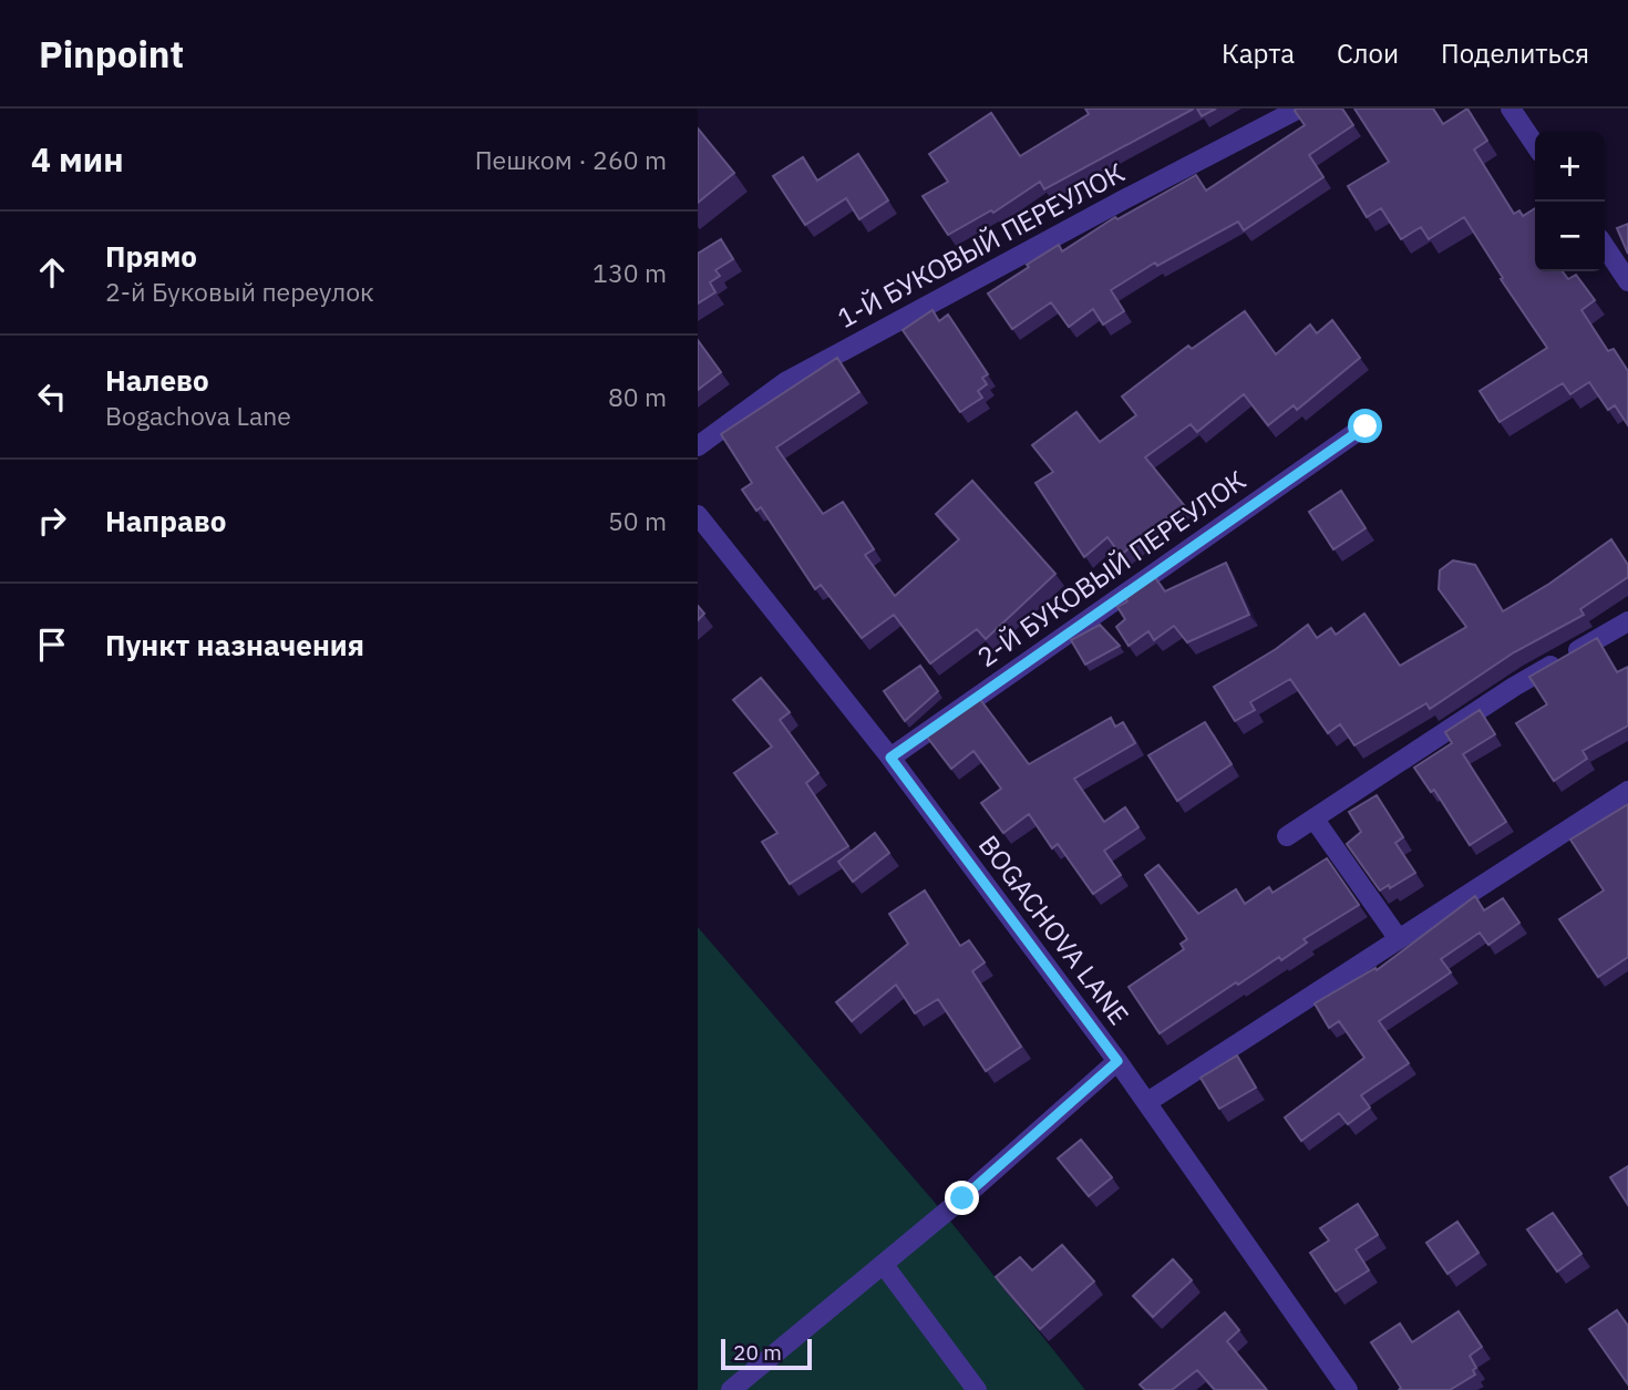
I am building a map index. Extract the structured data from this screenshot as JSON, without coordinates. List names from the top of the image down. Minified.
{"streets":{"street":["1-Й БУКОВЫЙ ПЕРЕУЛОК","2-Й БУКОВЫЙ ПЕРЕУЛОК","BOGACHOVA LANE"]},"crossings":[["2-Й БУКОВЫЙ ПЕРЕУЛОК","BOGACHOVA LANE"]],"scale_bar":"20 m","page":{"header":"Pinpoint","nav":["Карта","Слои","Поделиться"],"heading":["4 мин","Пешком · 260 m"],"map_buttons":["+","−"],"list":[["Прямо","2-й Буковый переулок","130 m"],["Налево","Bogachova Lane","80 m"],["Направо","50 m"],"Пункт назначения"],"scale":"20 m"}}
